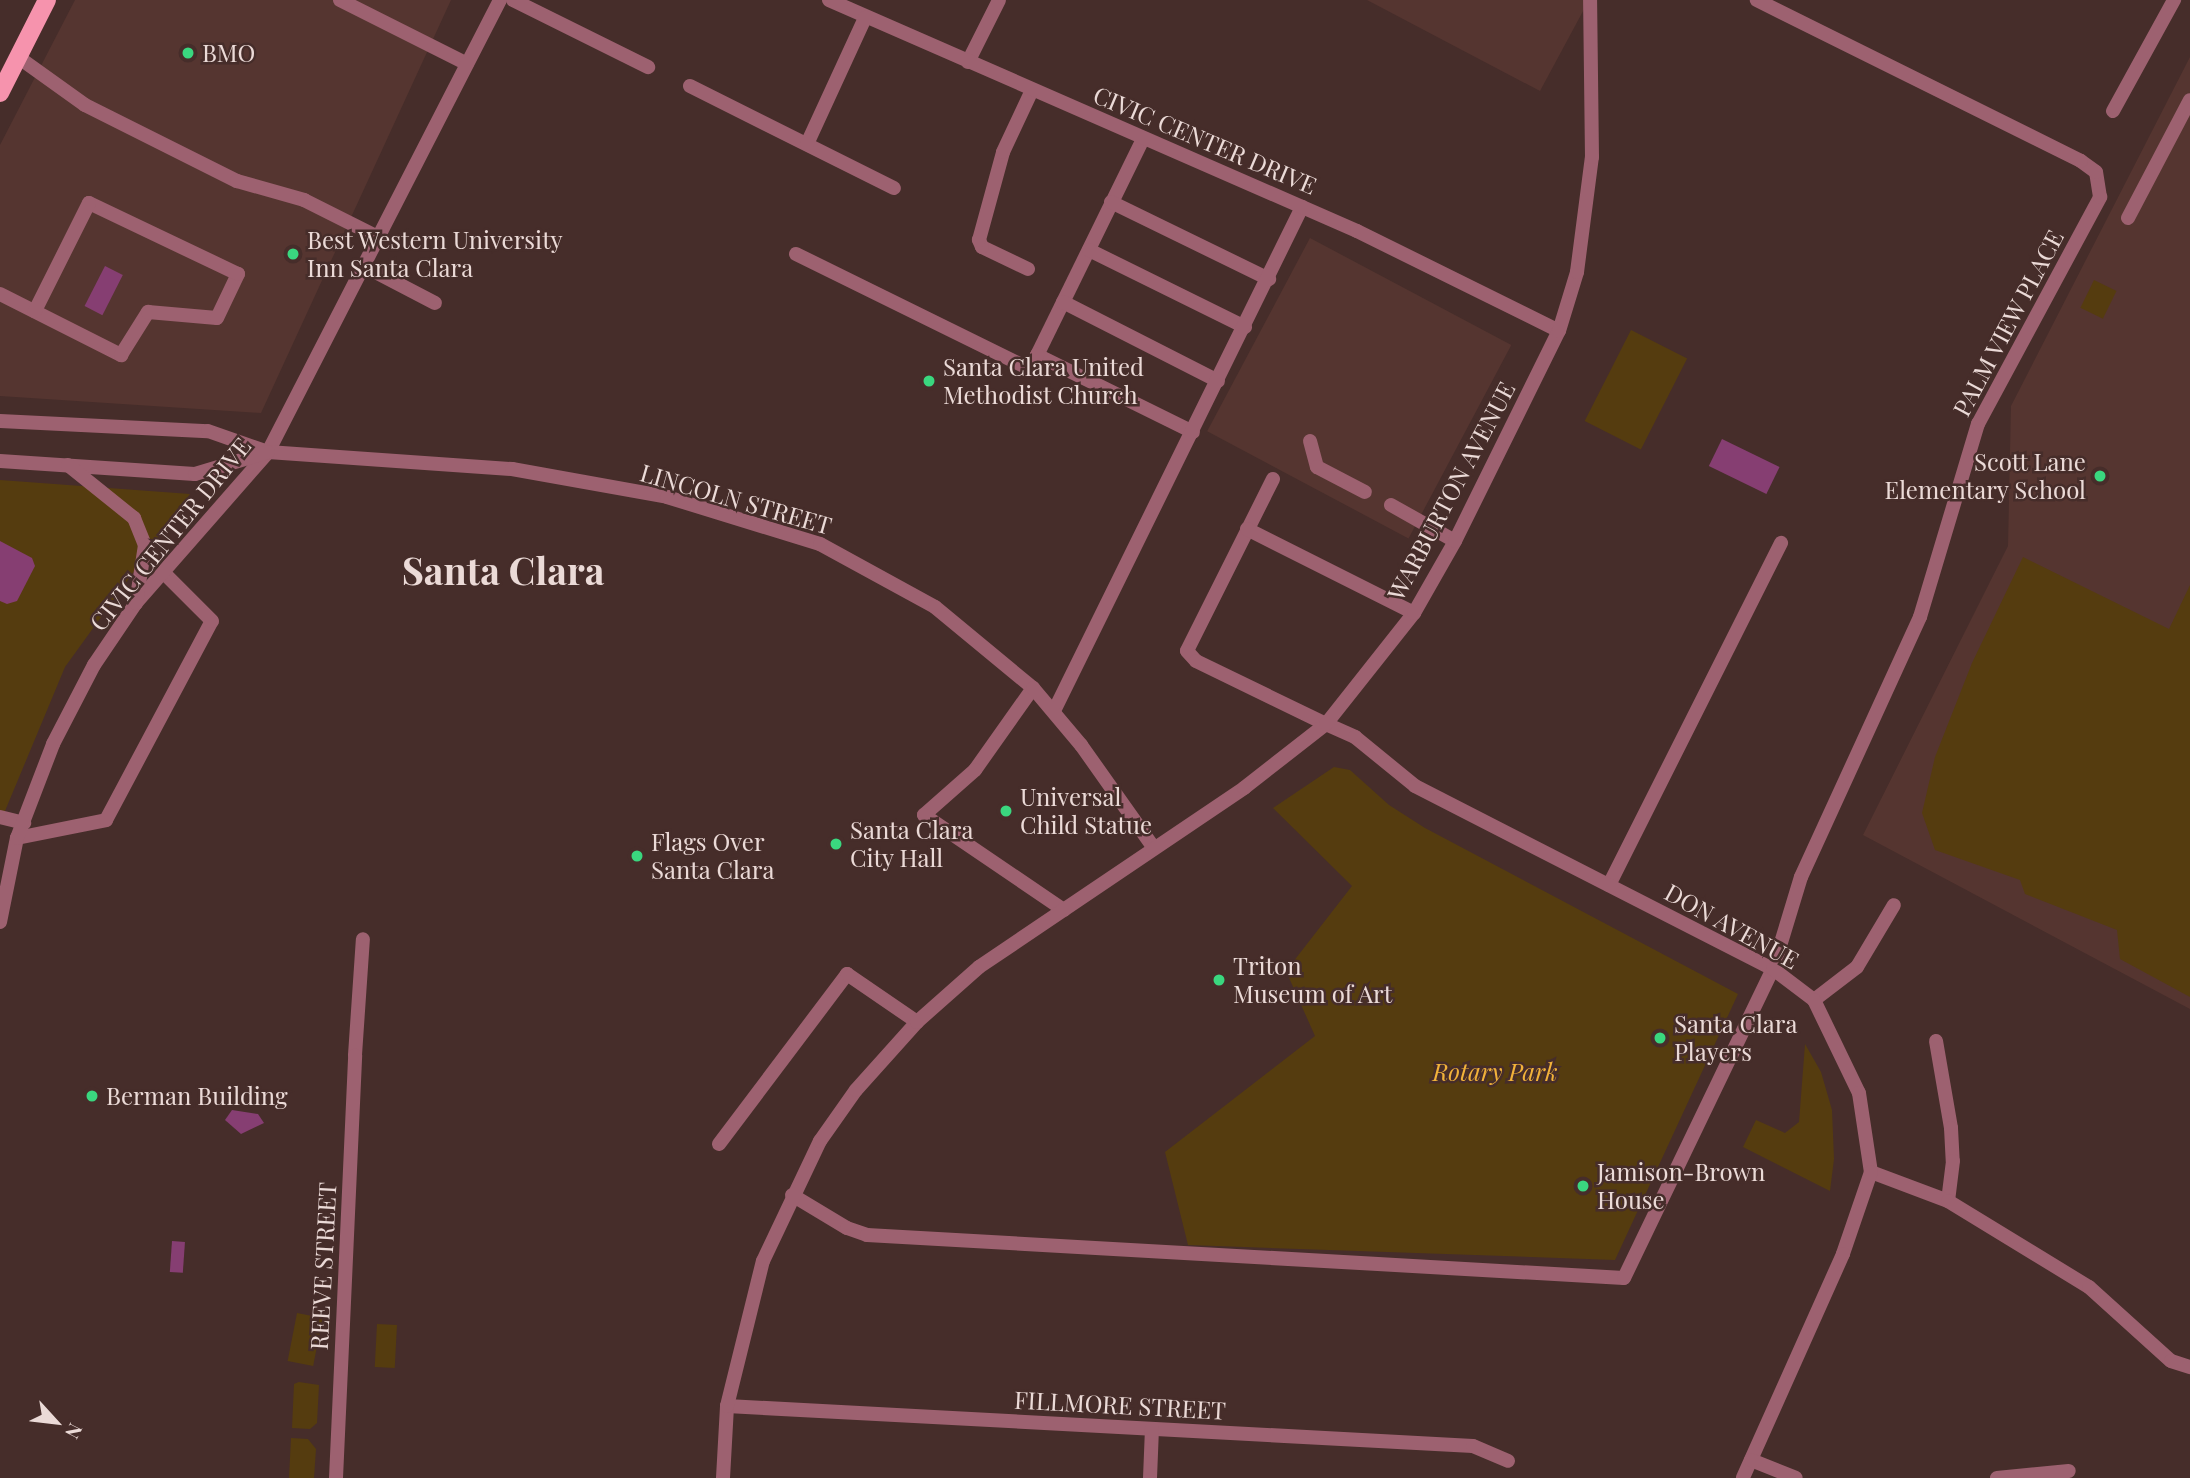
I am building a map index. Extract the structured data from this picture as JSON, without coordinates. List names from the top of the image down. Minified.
{"streets":{"street":["CIVIC CENTER DRIVE","PALM VIEW PLACE","WARBURTON AVENUE","LINCOLN STREET","DON AVENUE","REEVE STREET","FILLMORE STREET"]},"crossings":[["CIVIC CENTER DRIVE","WARBURTON AVENUE"],["CIVIC CENTER DRIVE","LINCOLN STREET"],["PALM VIEW PLACE","WARBURTON AVENUE"],["PALM VIEW PLACE","DON AVENUE"],["WARBURTON AVENUE","LINCOLN STREET"],["WARBURTON AVENUE","DON AVENUE"],["WARBURTON AVENUE","FILLMORE STREET"]],"districts":["Santa Clara"],"parks":["Rotary Park"],"places":["BMO","Best Western University Inn Santa Clara","Santa Clara United Methodist Church","Scott Lane Elementary School","Universal Child Statue","Santa Clara City Hall","Flags Over Santa Clara","Triton Museum of Art","Santa Clara Players","Berman Building","Jamison-Brown House"],"north":"bottom right"}
